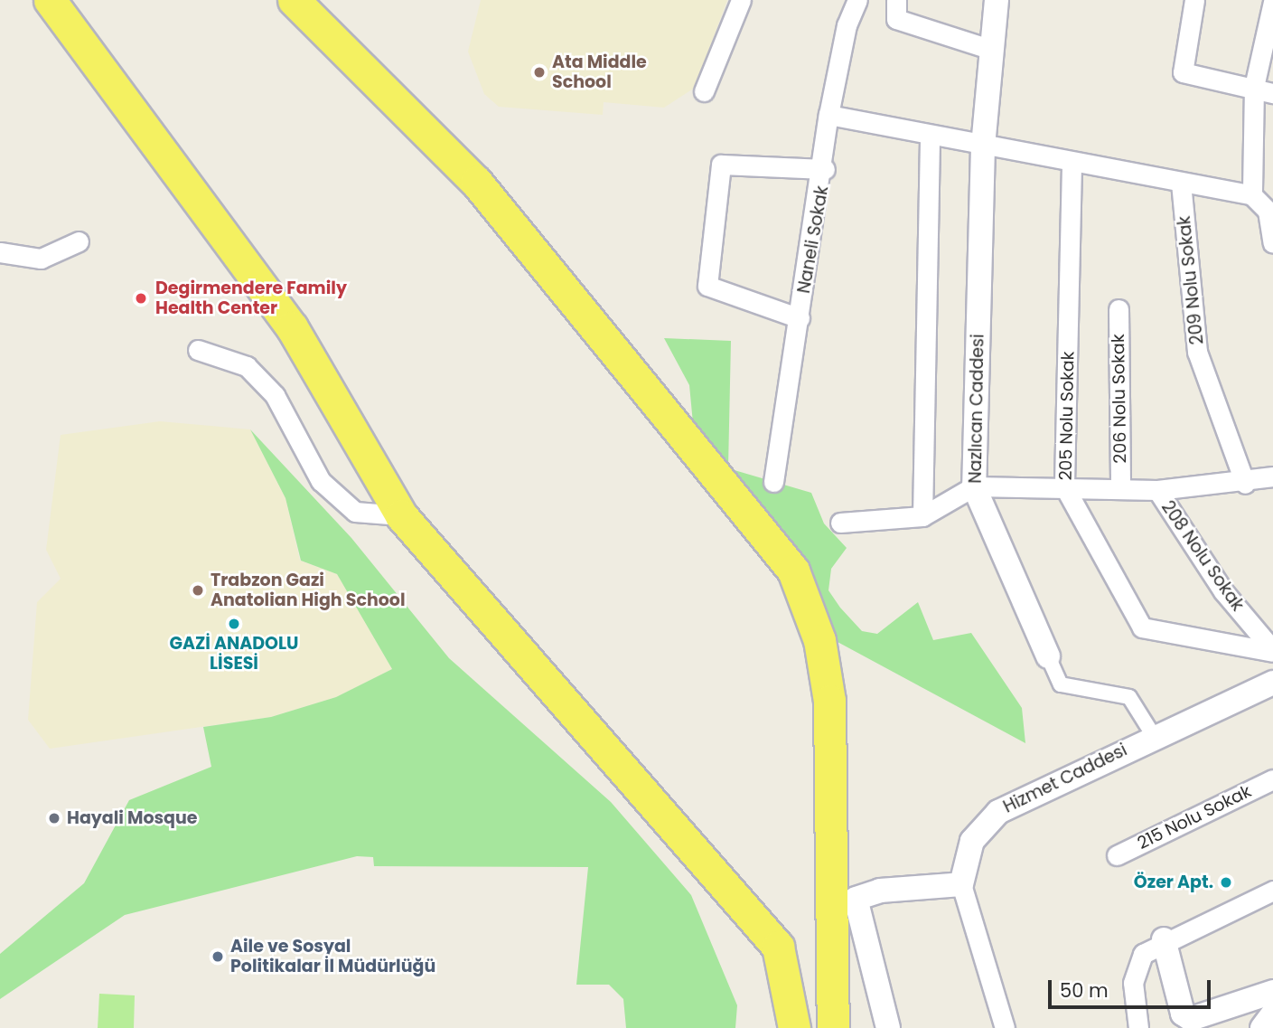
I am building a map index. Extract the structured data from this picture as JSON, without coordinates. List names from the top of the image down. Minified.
{"streets":{"street":["Naneli Sokak","209 Nolu Sokak","206 Nolu Sokak","Nazlıcan Caddesi","205 Nolu Sokak","208 Nolu Sokak","Hizmet Caddesi","215 Nolu Sokak"]},"crossings":[["Nazlıcan Caddesi","Hizmet Caddesi"],["205 Nolu Sokak","208 Nolu Sokak"]],"places":["Ata Middle School","Degirmendere Family Health Center","Trabzon Gazi Anatolian High School","GAZİ ANADOLU LİSESİ","Hayali Mosque","Özer Apt.","Aile ve Sosyal Politikalar İl Müdürlüğü"],"scale_bar":"50 m"}
